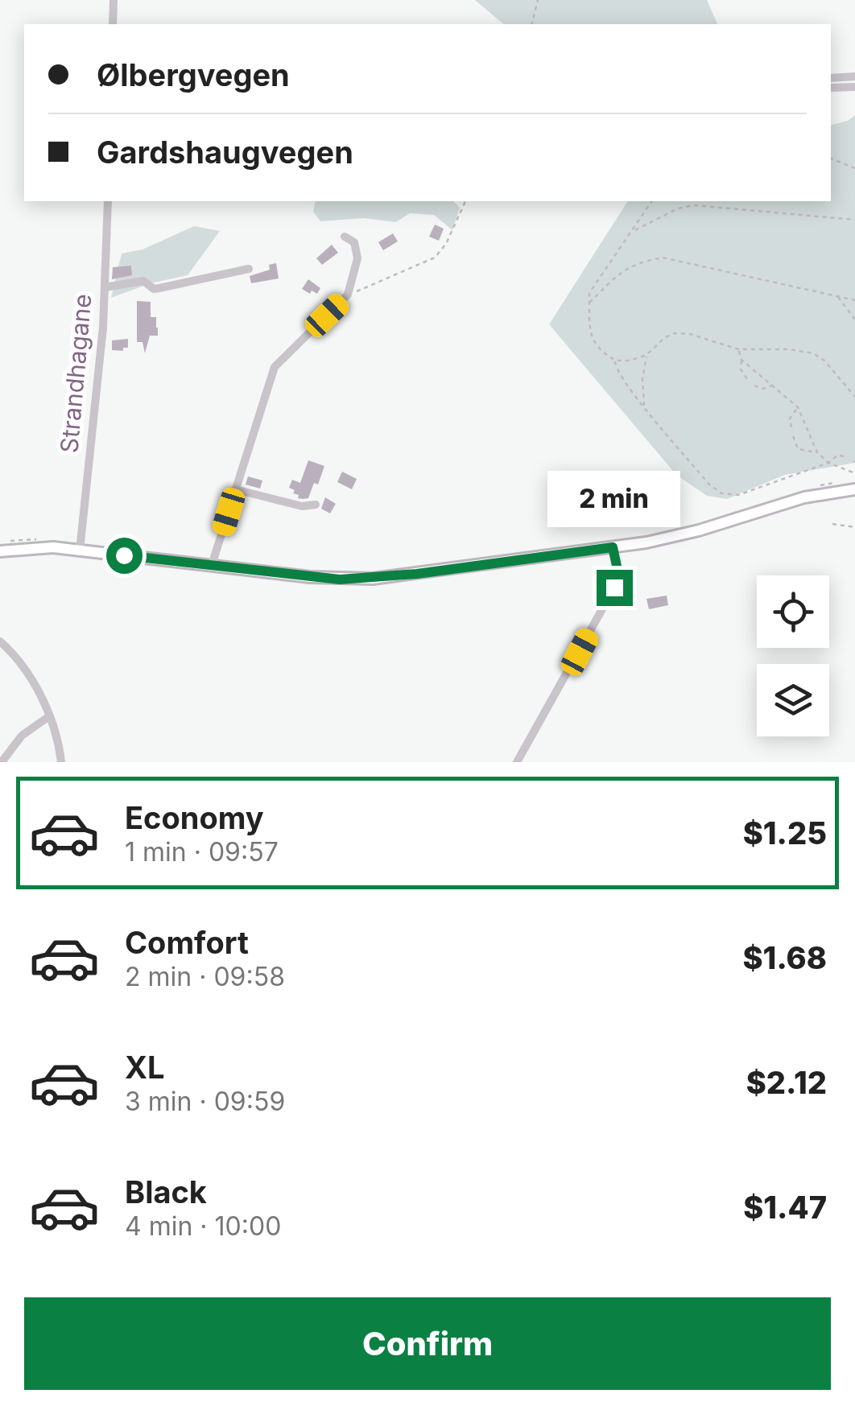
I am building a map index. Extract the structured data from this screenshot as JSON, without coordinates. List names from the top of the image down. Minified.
{"streets":{"street":["Strandhagane"]},"page":{"banner":["Ølbergvegen","Gardshaugvegen"],"bubble":"2 min","list":[{"name":"Economy","note":"1 min · 09:57","value":"$1.25"},{"name":"Comfort","note":"2 min · 09:58","value":"$1.68"},{"name":"XL","note":"3 min · 09:59","value":"$2.12"},{"name":"Black","note":"4 min · 10:00","value":"$1.47"}],"buttons":"Confirm"}}
